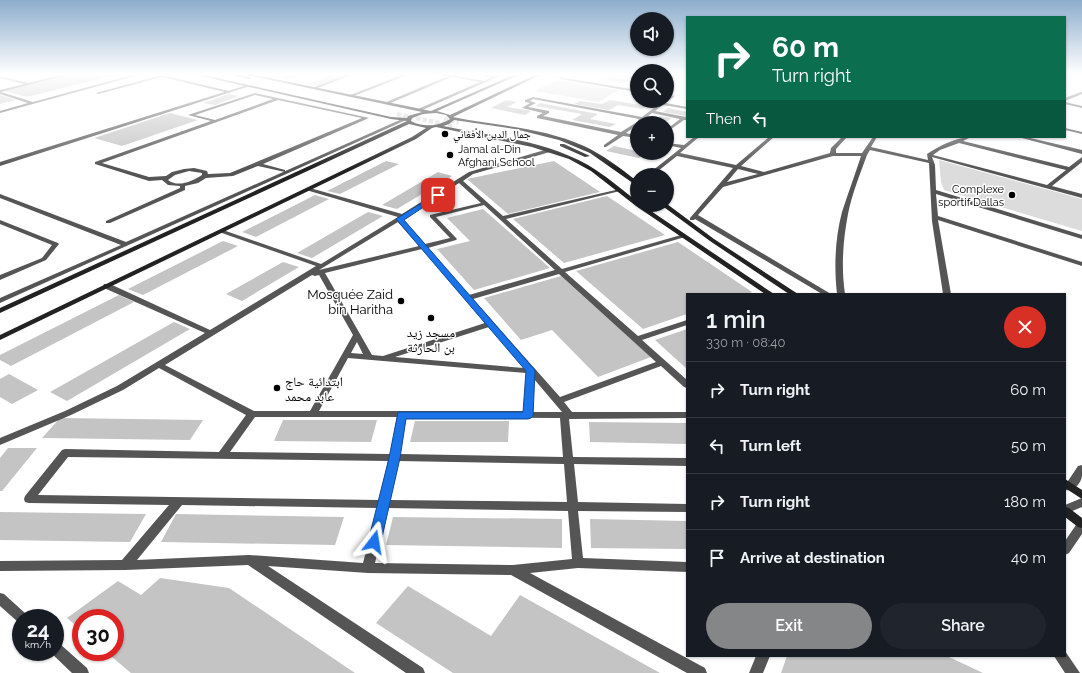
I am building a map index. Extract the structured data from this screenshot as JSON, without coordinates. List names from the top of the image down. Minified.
{"places":["جمال الدين الأفغاني","Jamal al-Din Afghani School","Complexe sportif Dallas","Mosquée Zaid bin Haritha","مسجد زيد بن الحارثة","ابتدائية حاج عابد محمد"],"page":{"map_buttons":["+","−"],"turn":["60 m","Turn right"],"then":"Then","heading":["1 min","330 m · 08:40"],"list":[{"name":"Turn right","value":"60 m"},{"name":"Turn left","value":"50 m"},{"name":"Turn right","value":"180 m"},{"name":"Arrive at destination","value":"40 m"}],"buttons":["Exit","Share"],"speed":"24 km/h","limit":"30"}}
